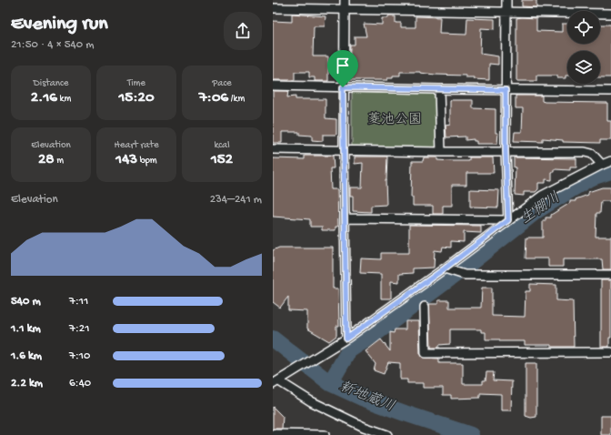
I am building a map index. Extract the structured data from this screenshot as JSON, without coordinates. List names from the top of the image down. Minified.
{"water":["生棚川","新地蔵川"],"parks":["菱池公園"],"page":{"heading":["Evening run","21:50 · 4 × 540 m"],"stats":[["Distance","2.16 km"],["Time","15:20"],["Pace","7:06 /km"],["Elevation","28 m"],["Heart rate","143 bpm"],["kcal","152"]],"chart":["Elevation","234–241 m"],"list":[{"name":"540 m","note":"7:11"},{"name":"1.1 km","note":"7:21"},{"name":"1.6 km","note":"7:10"},{"name":"2.2 km","note":"6:40"}]}}
